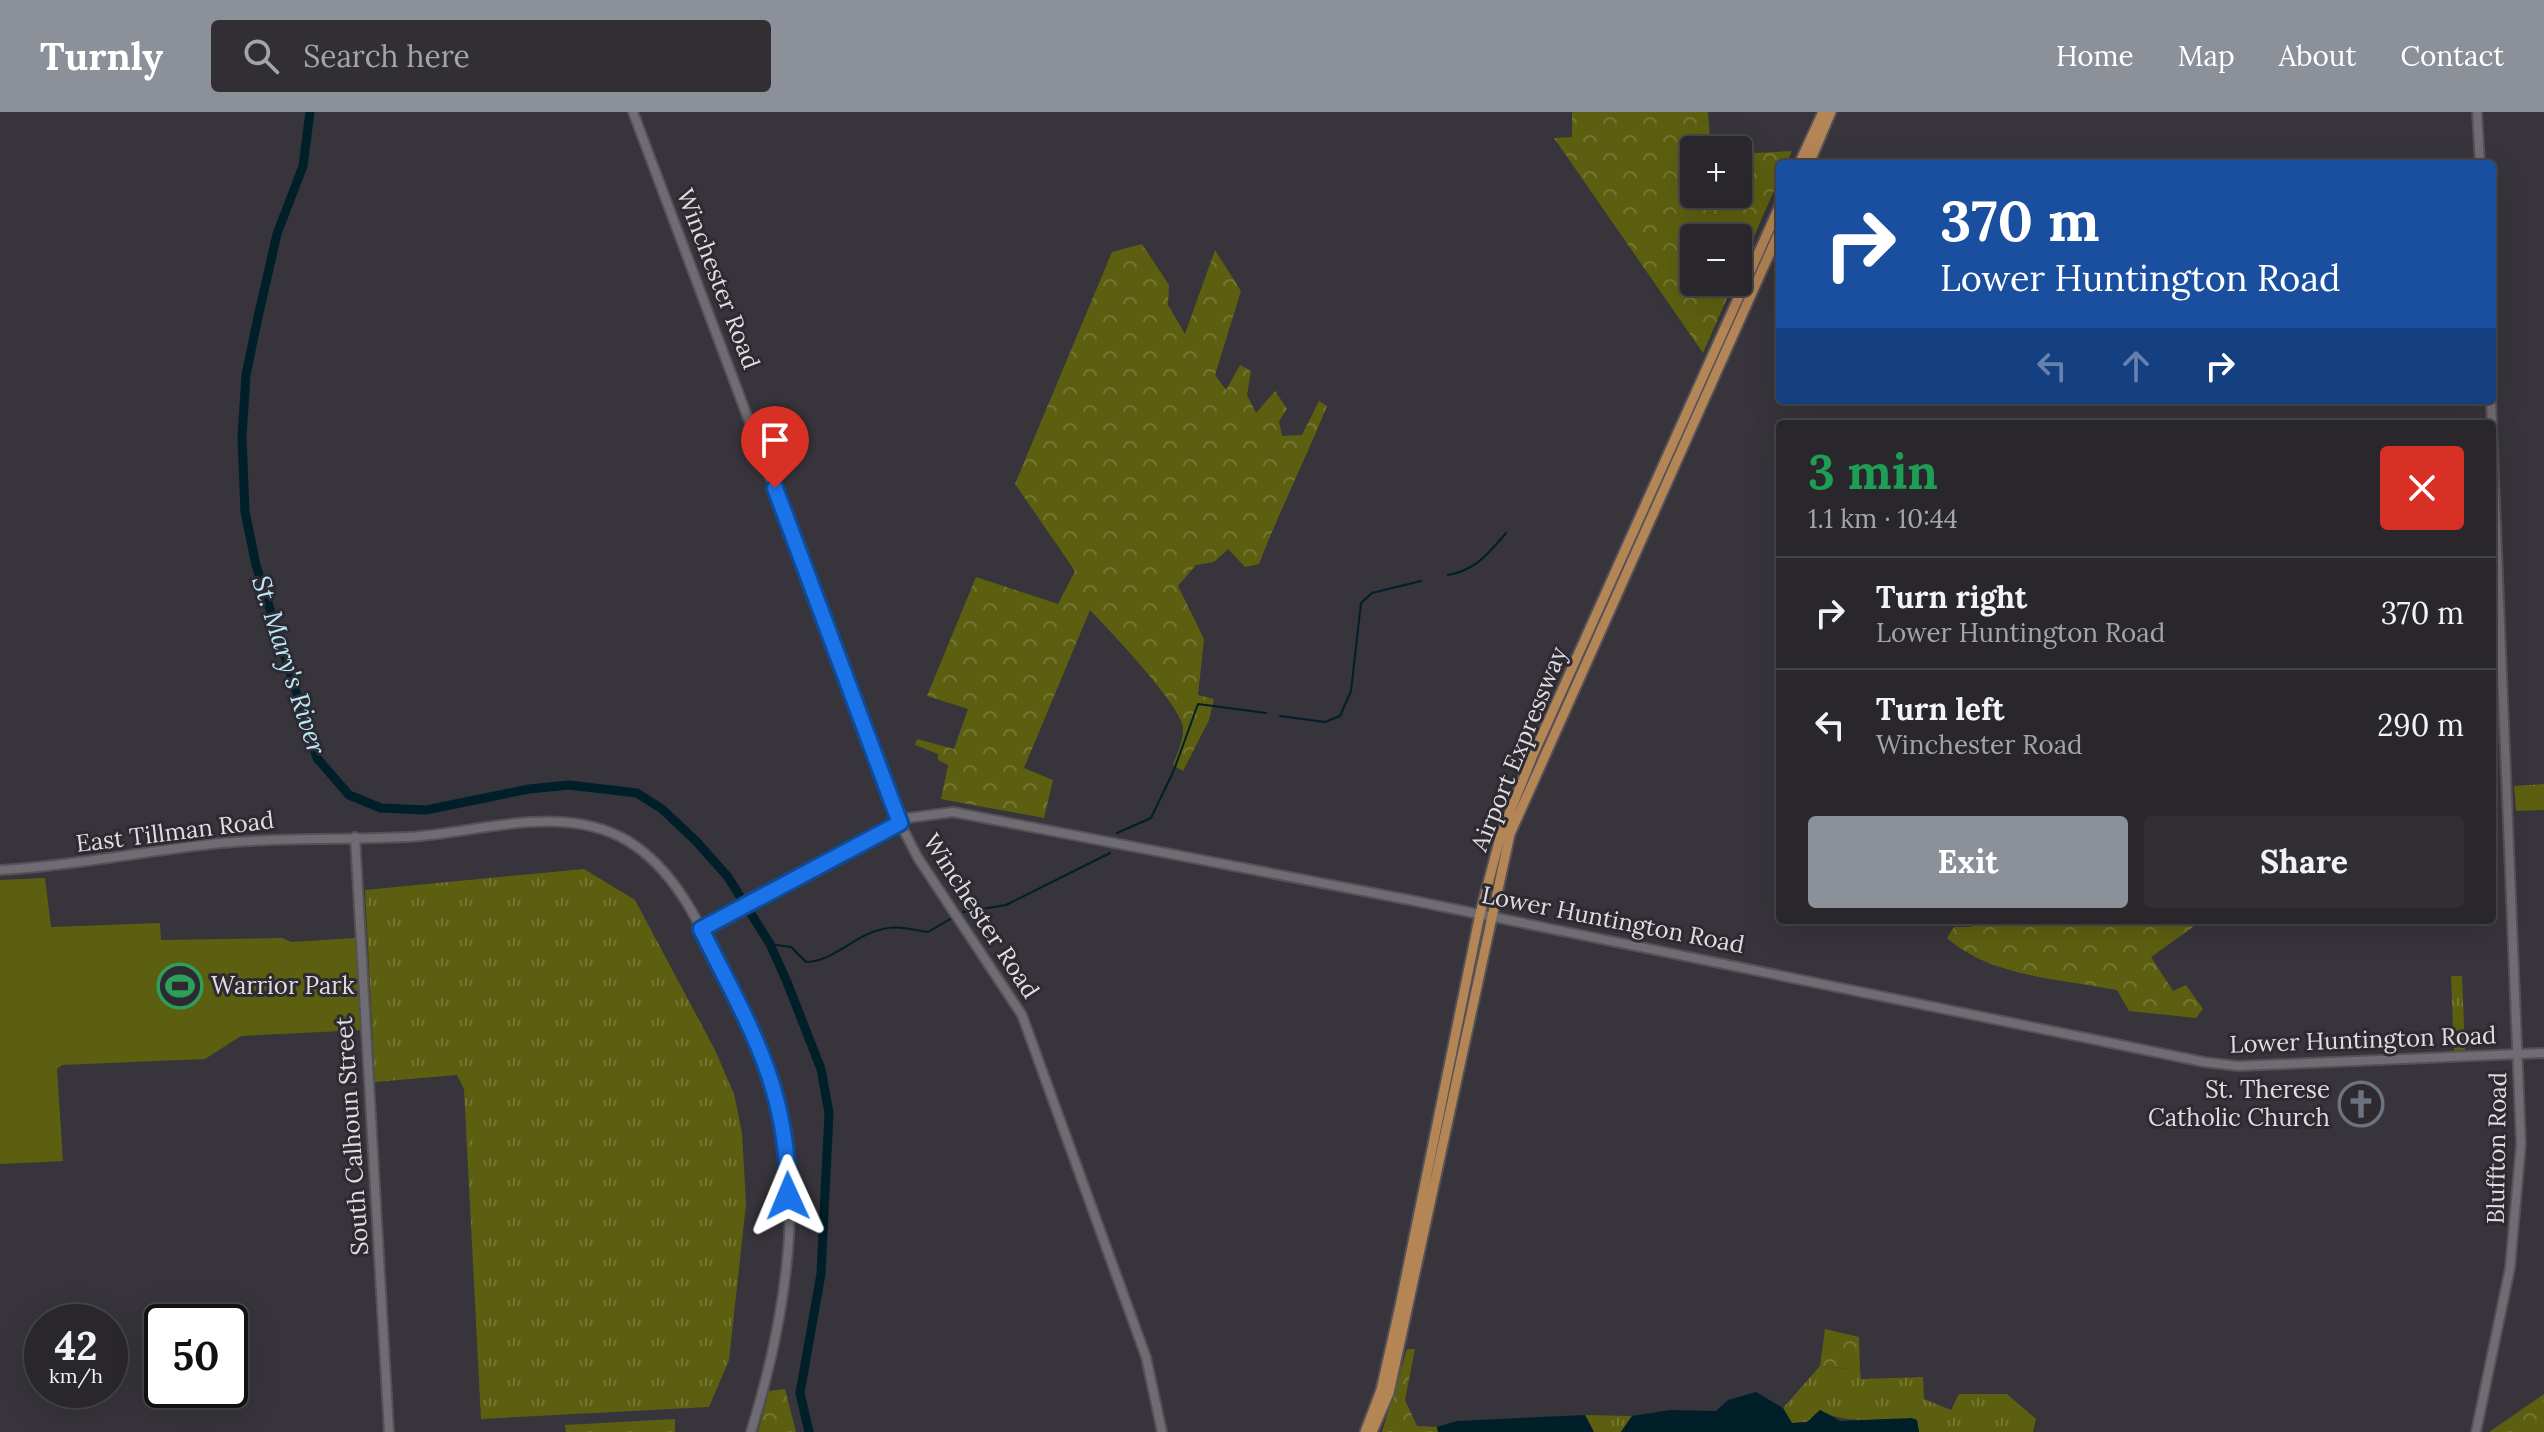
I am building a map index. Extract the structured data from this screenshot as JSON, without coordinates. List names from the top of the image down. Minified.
{"streets":{"main road":["Winchester Road","Airport Expressway","East Tillman Road","Lower Huntington Road","South Calhoun Street","Bluffton Road"]},"crossings":[["Winchester Road","Lower Huntington Road"],["Airport Expressway","Lower Huntington Road"],["East Tillman Road","Lower Huntington Road"],["East Tillman Road","South Calhoun Street"],["Lower Huntington Road","Bluffton Road"]],"water":["St. Mary's River"],"places":{"sports":["Warrior Park"],"church":["St. Therese Catholic Church"]},"page":{"header":"Turnly","search":"Search here","nav":["Home","Map","About","Contact"],"map_buttons":["+","−"],"turn":["370 m","Lower Huntington Road"],"heading":["3 min","1.1 km · 10:44"],"list":[{"name":"Turn right","note":"Lower Huntington Road","value":"370 m"},{"name":"Turn left","note":"Winchester Road","value":"290 m"}],"buttons":["Exit","Share"],"speed":"42 km/h","limit":"50"}}
